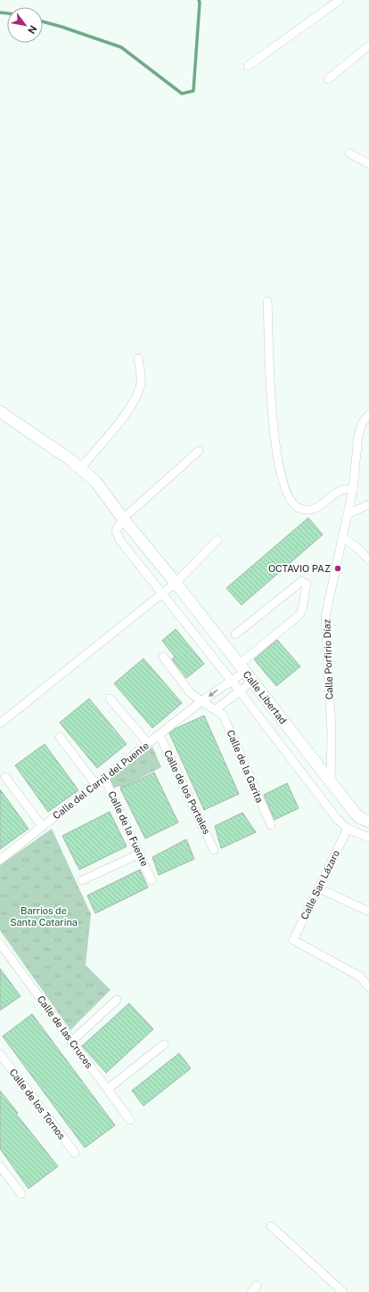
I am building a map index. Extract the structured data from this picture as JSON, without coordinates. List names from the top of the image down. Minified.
{"streets":{"main road":["Calle Libertad"],"street":["Calle Porfirio Díaz","Calle de la Garita","Calle del Carril del Puente","Calle de los Portales","Calle de la Fuente","Calle San Lázaro","Calle de las Cruces","Calle de los Tornos"]},"crossings":[["Calle Porfirio Díaz","Calle Libertad"],["Calle Libertad","Calle del Carril del Puente"],["Calle del Carril del Puente","Calle de los Portales"],["Calle del Carril del Puente","Calle de la Fuente"]],"parks":["Barrios de Santa Catarina"],"places":["OCTAVIO PAZ"],"north":"bottom right"}
